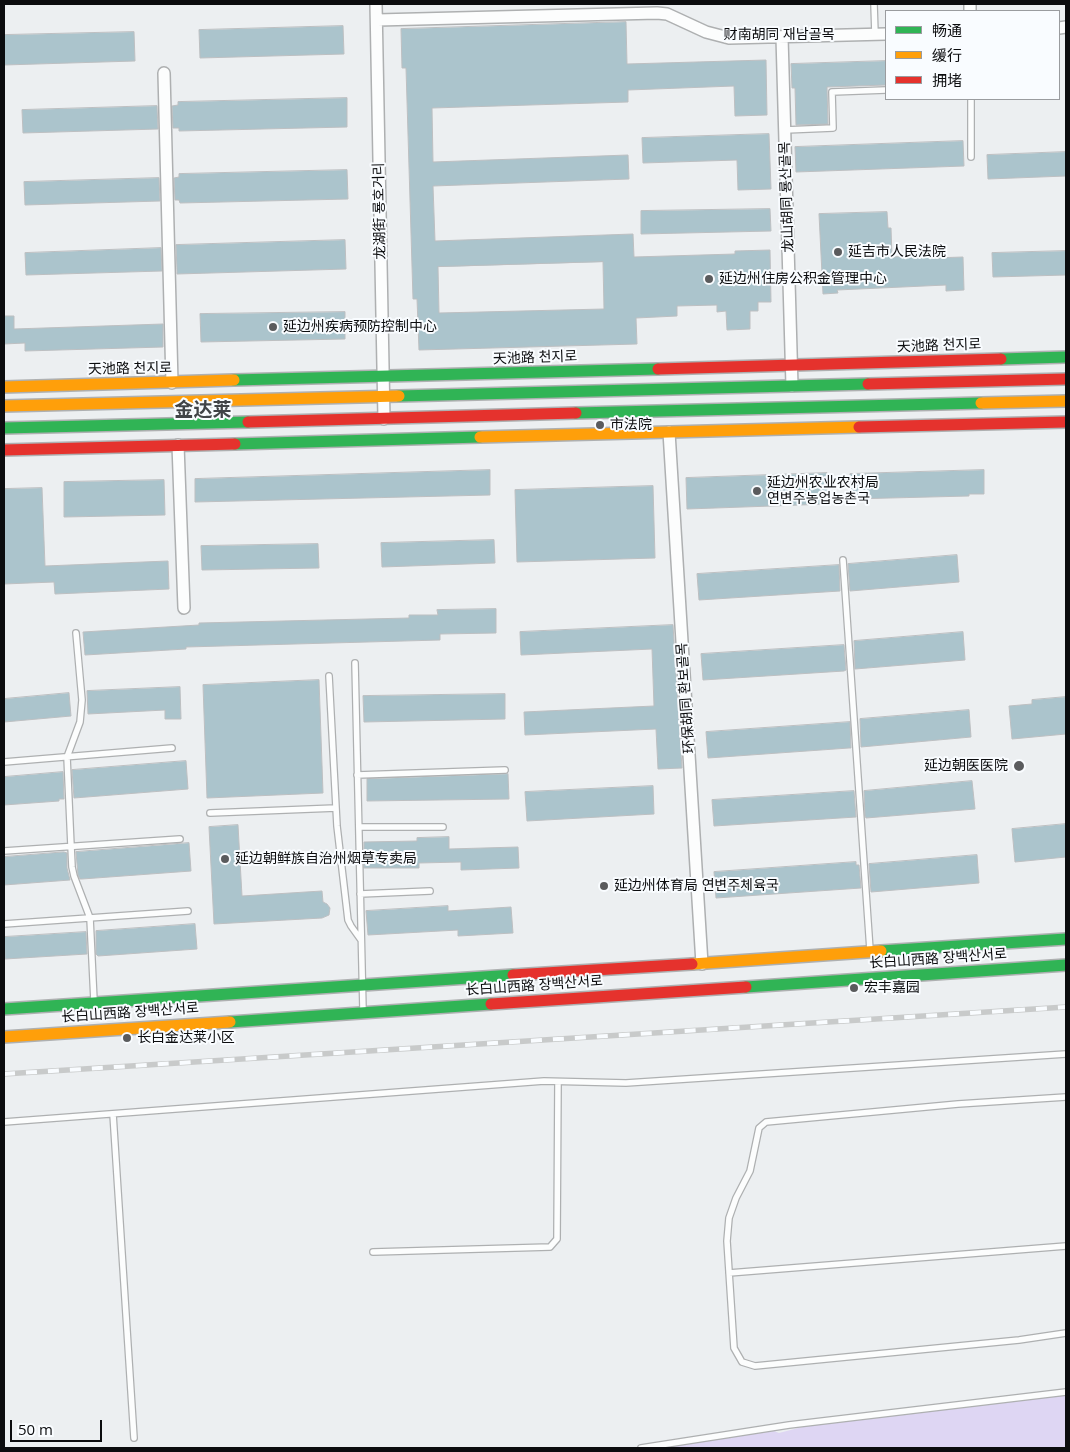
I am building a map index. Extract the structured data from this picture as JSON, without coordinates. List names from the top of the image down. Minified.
{"streets":{"main road":["天池路 천지로","长白山西路 장백산서로"],"street":["财南胡同 재남골목","龙山胡同 룡산골목","龙湖街 룡호거리","环保胡同 환보골목"]},"crossings":[["财南胡同 재남골목","龙山胡同 룡산골목"],["财南胡同 재남골목","龙湖街 룡호거리"],["龙山胡同 룡산골목","天池路 천지로"],["龙湖街 룡호거리","天池路 천지로"],["环保胡同 환보골목","长白山西路 장백산서로"]],"districts":["金达莱"],"places":["延吉市人民法院","延边州住房公积金管理中心","延边州疾病预防控制中心","市法院","延边州农业农村局 연변주농업농촌국","延边朝医医院","延边朝鲜族自治州烟草专卖局","延边州体育局 연변주체육국","宏丰嘉园","长白金达莱小区"],"legend":["畅通","缓行","拥堵"],"scale_bar":"50 m"}
